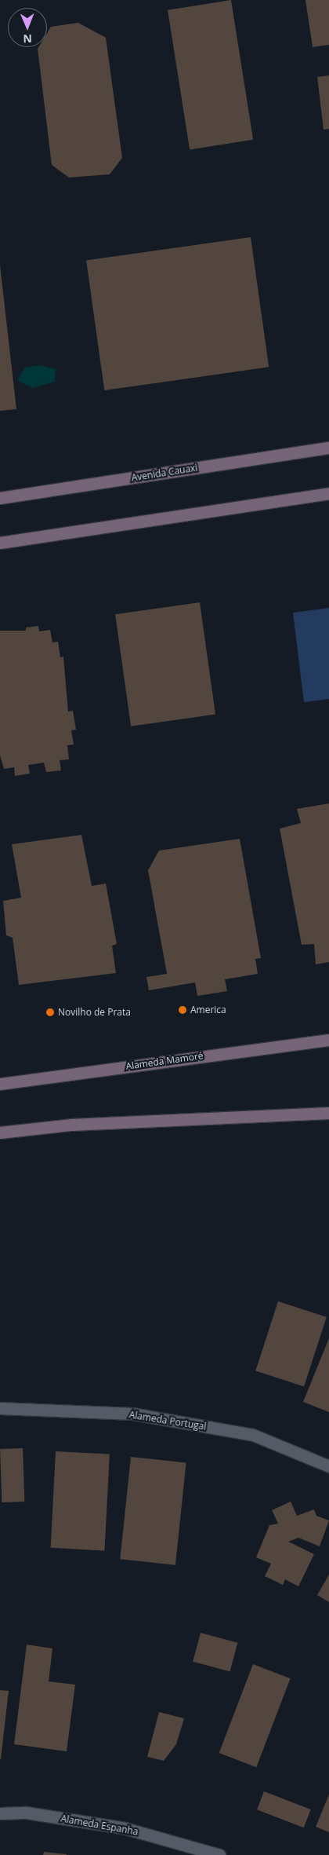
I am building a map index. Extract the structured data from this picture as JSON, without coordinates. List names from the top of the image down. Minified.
{"streets":{"street":["Avenida Cauaxi","Alameda Mamoré","Alameda Portugal","Alameda Espanha"]},"places":["America","Novilho de Prata"],"north":"bottom"}
